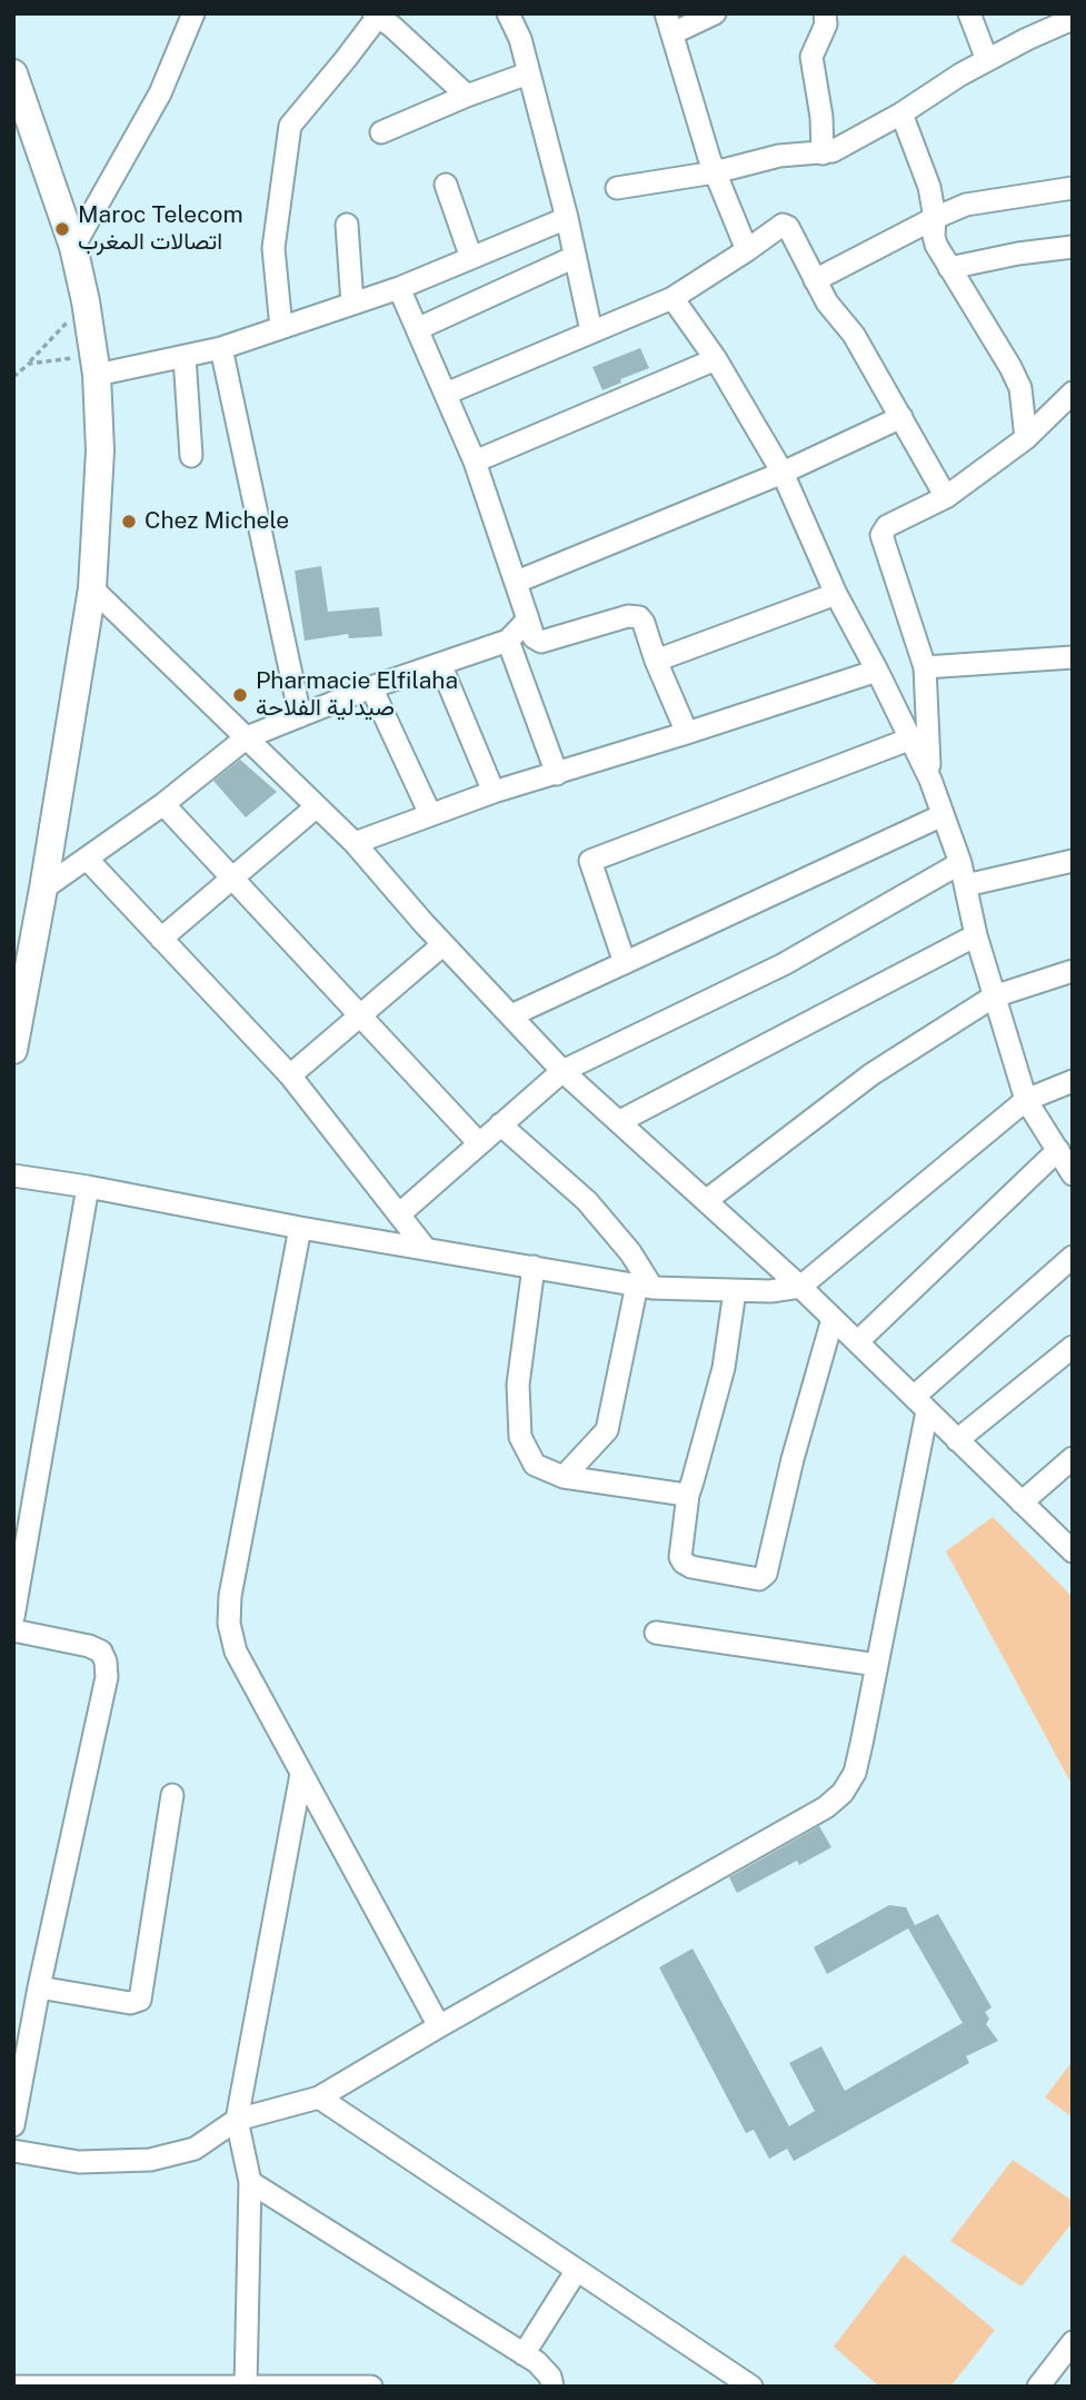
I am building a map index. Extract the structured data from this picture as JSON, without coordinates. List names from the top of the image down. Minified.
{"places":["Maroc Telecom اتصالات المغرب","Chez Michele","Pharmacie Elfilaha صيدلية الفلاحة"]}
